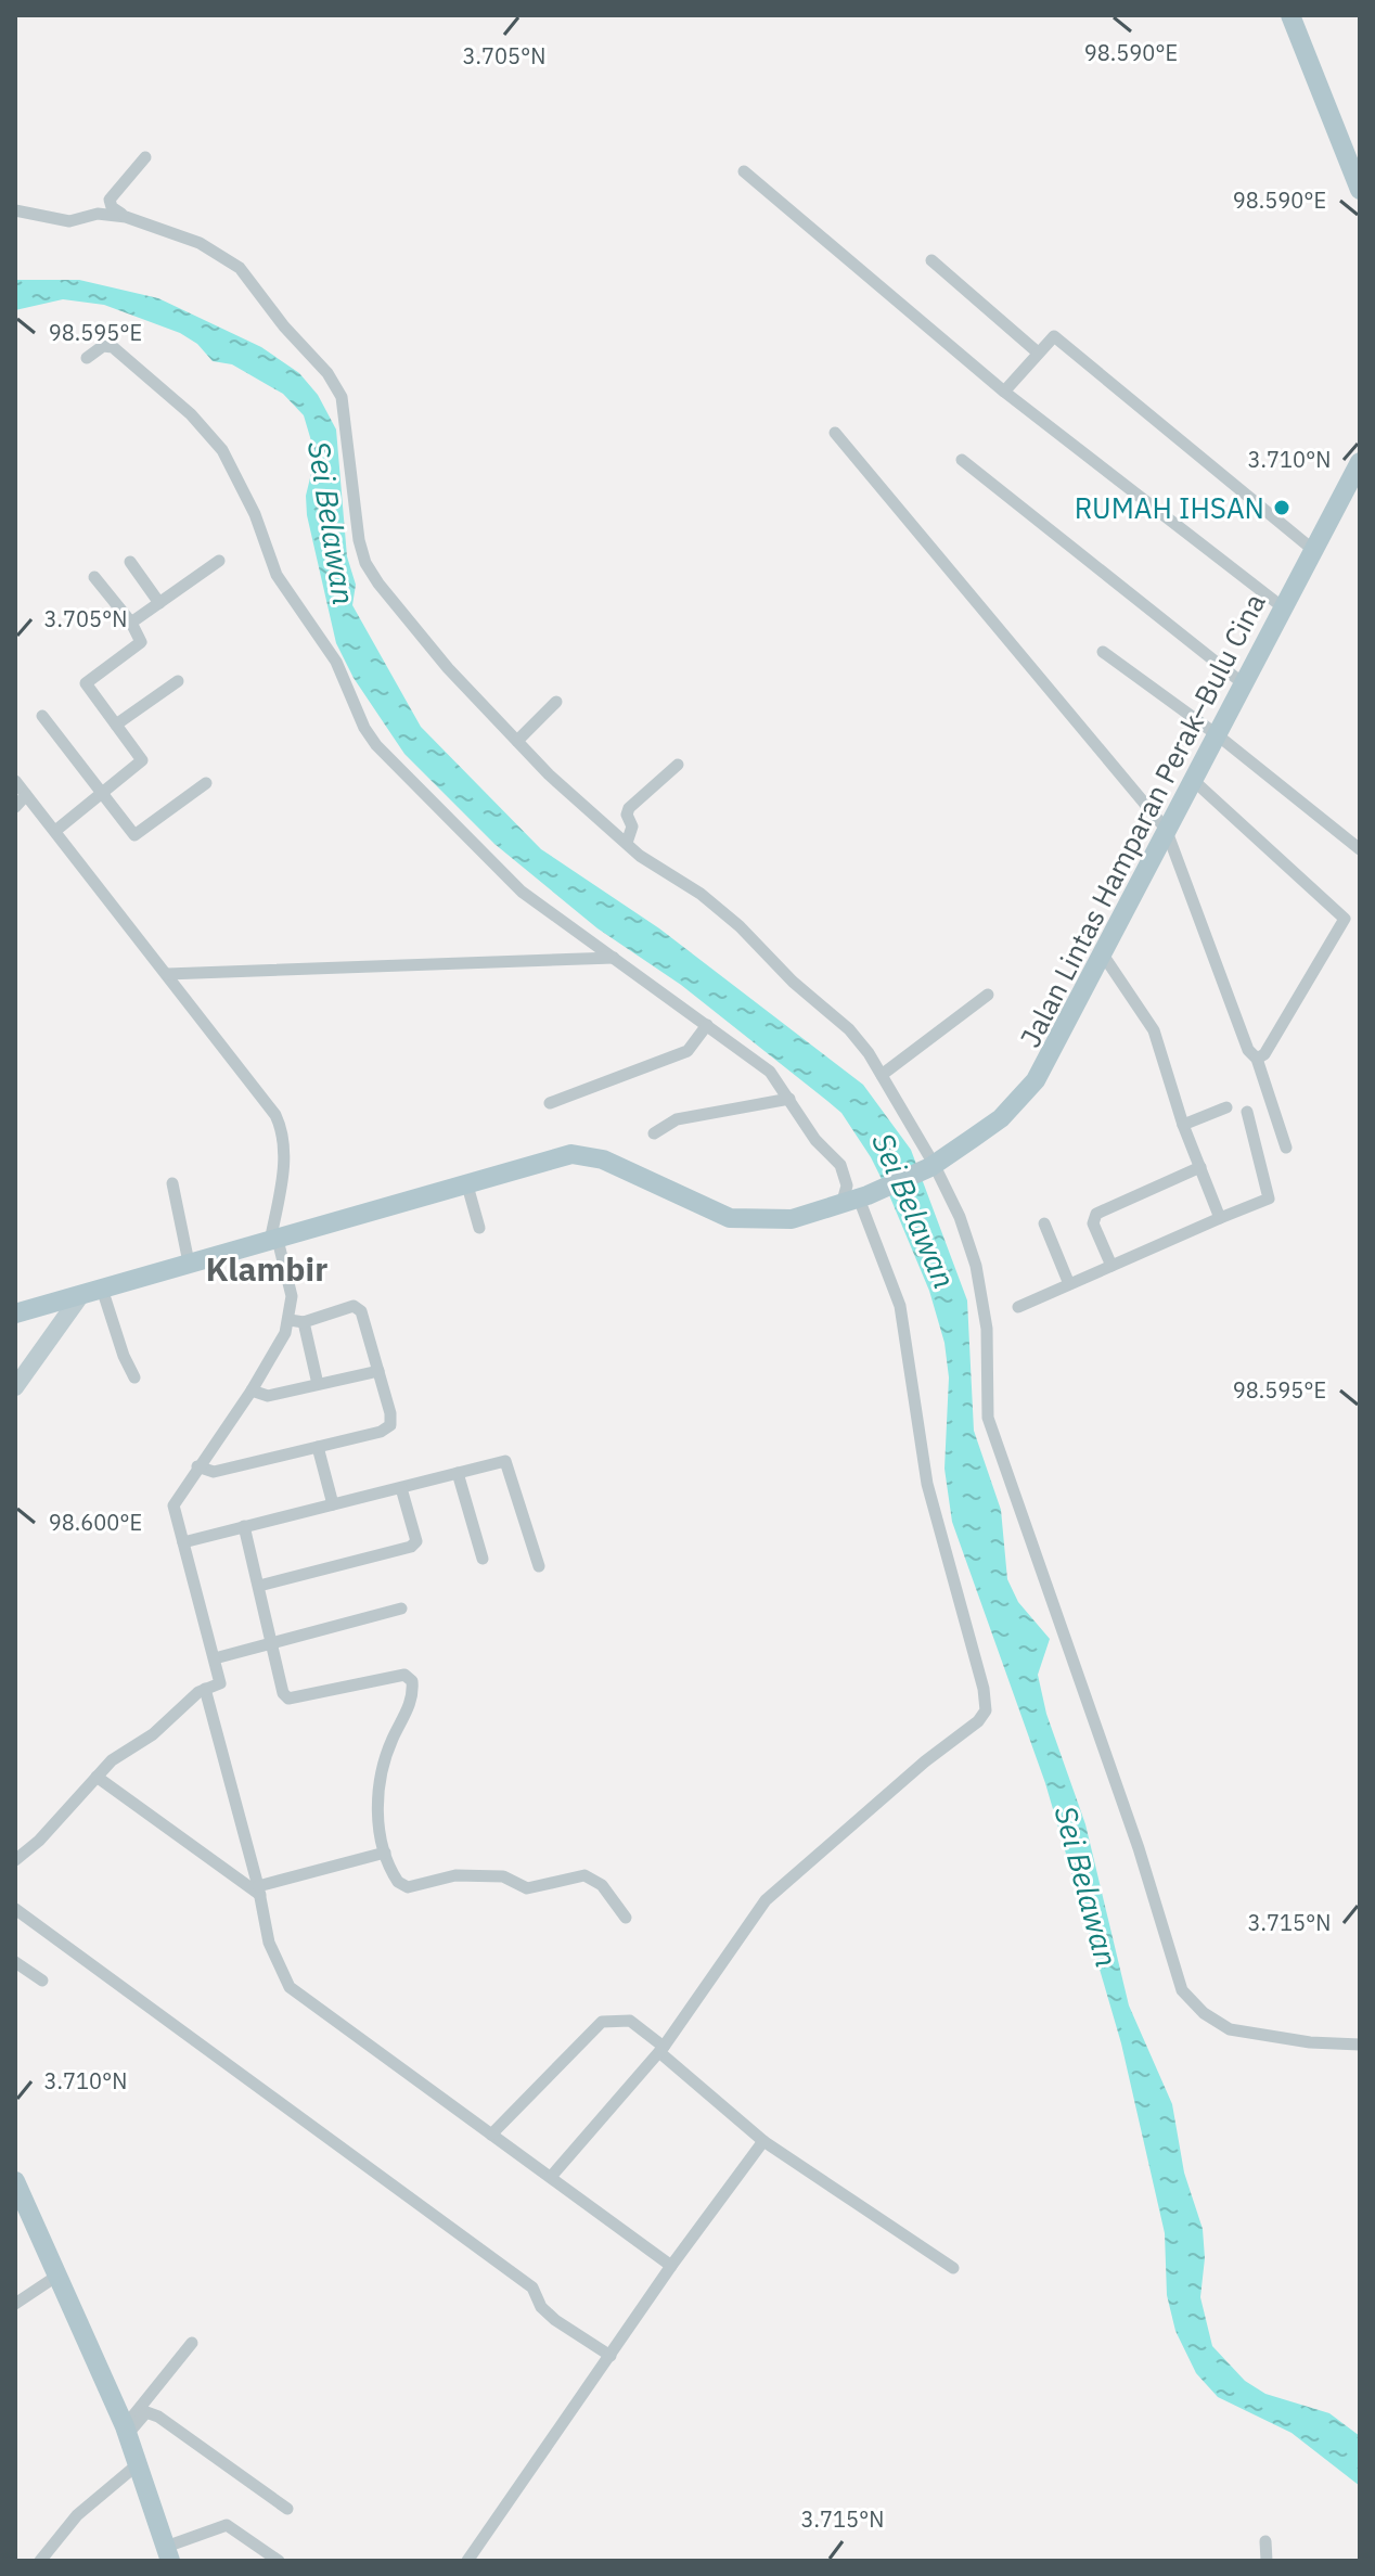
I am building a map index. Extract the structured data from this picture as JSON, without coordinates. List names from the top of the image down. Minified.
{"streets":{"main road":["Jalan Lintas Hamparan Perak–Bulu Cina"]},"districts":["Klambir"],"water":["Sei Belawan"],"places":["RUMAH IHSAN"],"coordinates":["98.590°E","3.705°N","98.595°E","3.710°N","98.600°E","3.715°N"]}
